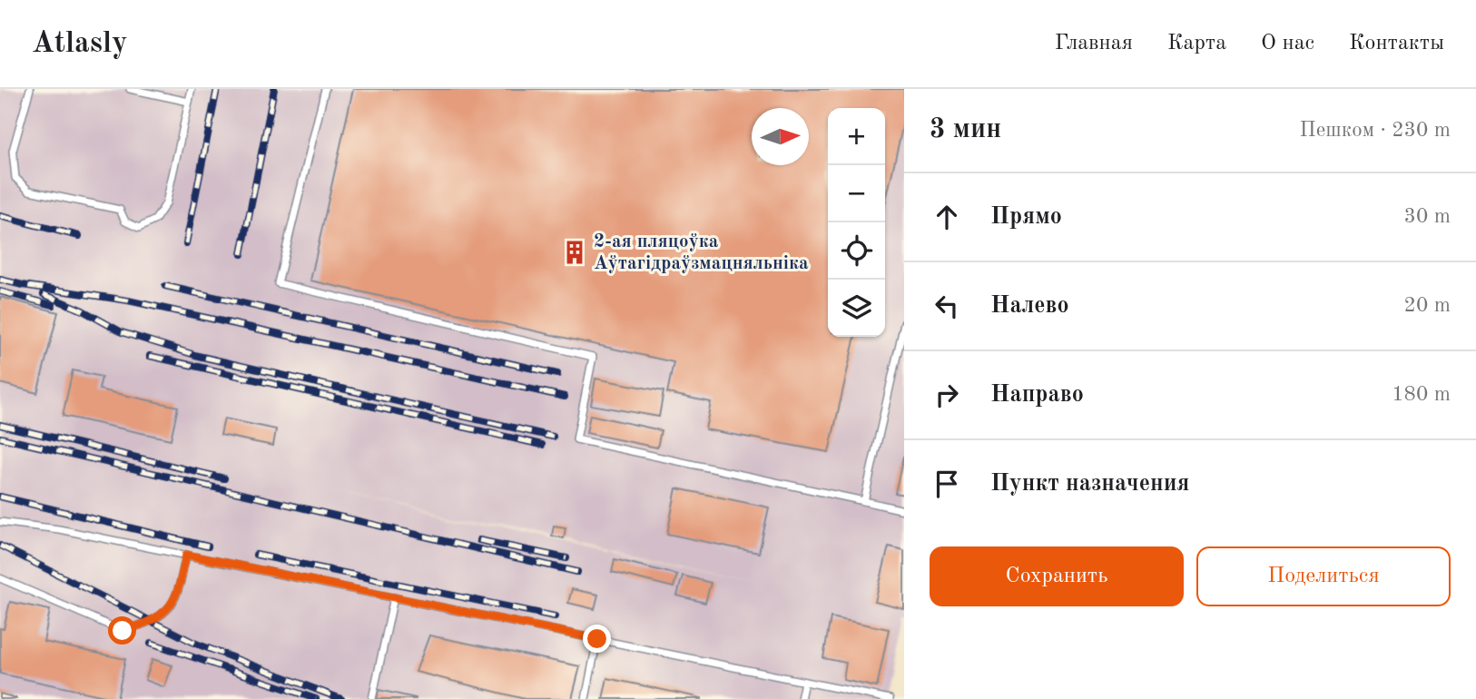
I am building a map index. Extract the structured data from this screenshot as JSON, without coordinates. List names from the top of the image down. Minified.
{"places":{"building":["2-ая пляцоўка Аўтагідраўзмацняльніка"]},"north":"right","page":{"header":"Atlasly","nav":["Главная","Карта","О нас","Контакты"],"heading":["3 мин","Пешком · 230 m"],"map_buttons":["+","−"],"list":[["Прямо","30 m"],["Налево","20 m"],["Направо","180 m"],"Пункт назначения"],"buttons":["Сохранить","Поделиться"]}}
